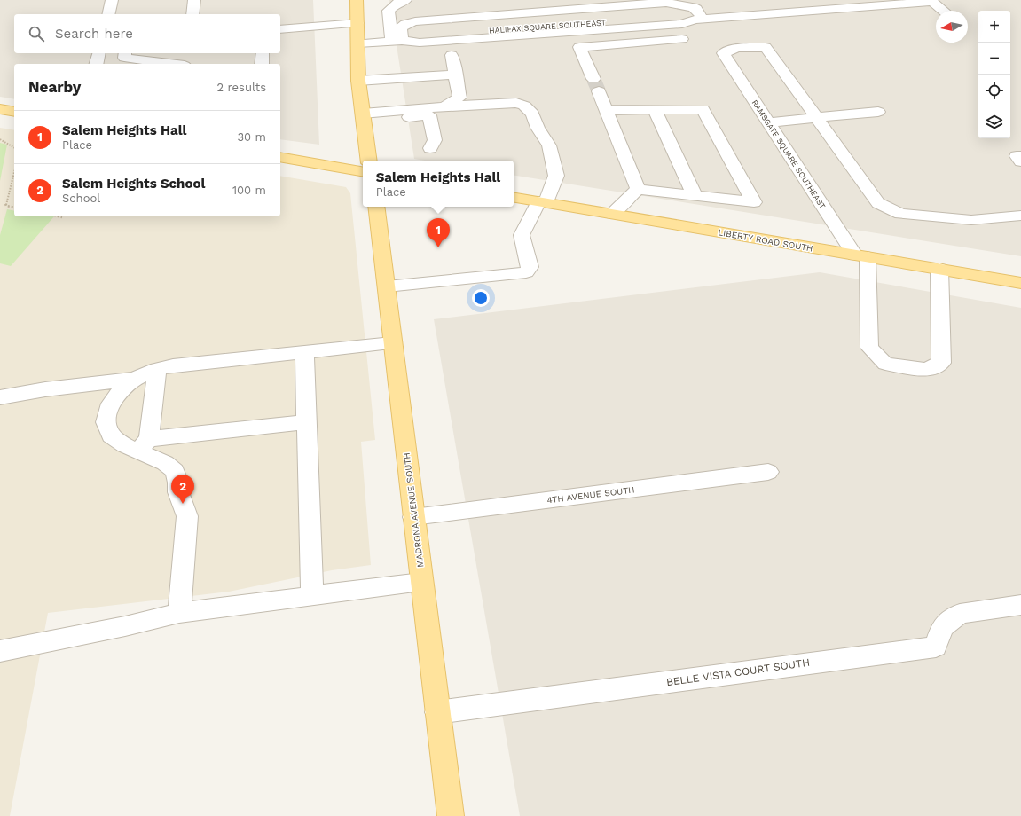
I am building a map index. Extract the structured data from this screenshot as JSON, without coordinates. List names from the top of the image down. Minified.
{"streets":{"main road":["LIBERTY ROAD SOUTH","MADRONA AVENUE SOUTH"],"street":["HALIFAX SQUARE SOUTHEAST","RAMSGATE SQUARE SOUTHEAST","4TH AVENUE SOUTH","BELLE VISTA COURT SOUTH"]},"crossings":[["RAMSGATE SQUARE SOUTHEAST","LIBERTY ROAD SOUTH"],["4TH AVENUE SOUTH","MADRONA AVENUE SOUTH"],["MADRONA AVENUE SOUTH","BELLE VISTA COURT SOUTH"]],"north":"left","page":{"map_buttons":["+","−"],"search":"Search here","heading":["Nearby","2 results"],"list":[{"mark":"1","name":"Salem Heights Hall","note":"Place","value":"30 m"},{"mark":"2","name":"Salem Heights School","note":"School","value":"100 m"}],"popup":["Salem Heights Hall","Place"],"pins":["1","2"]}}
